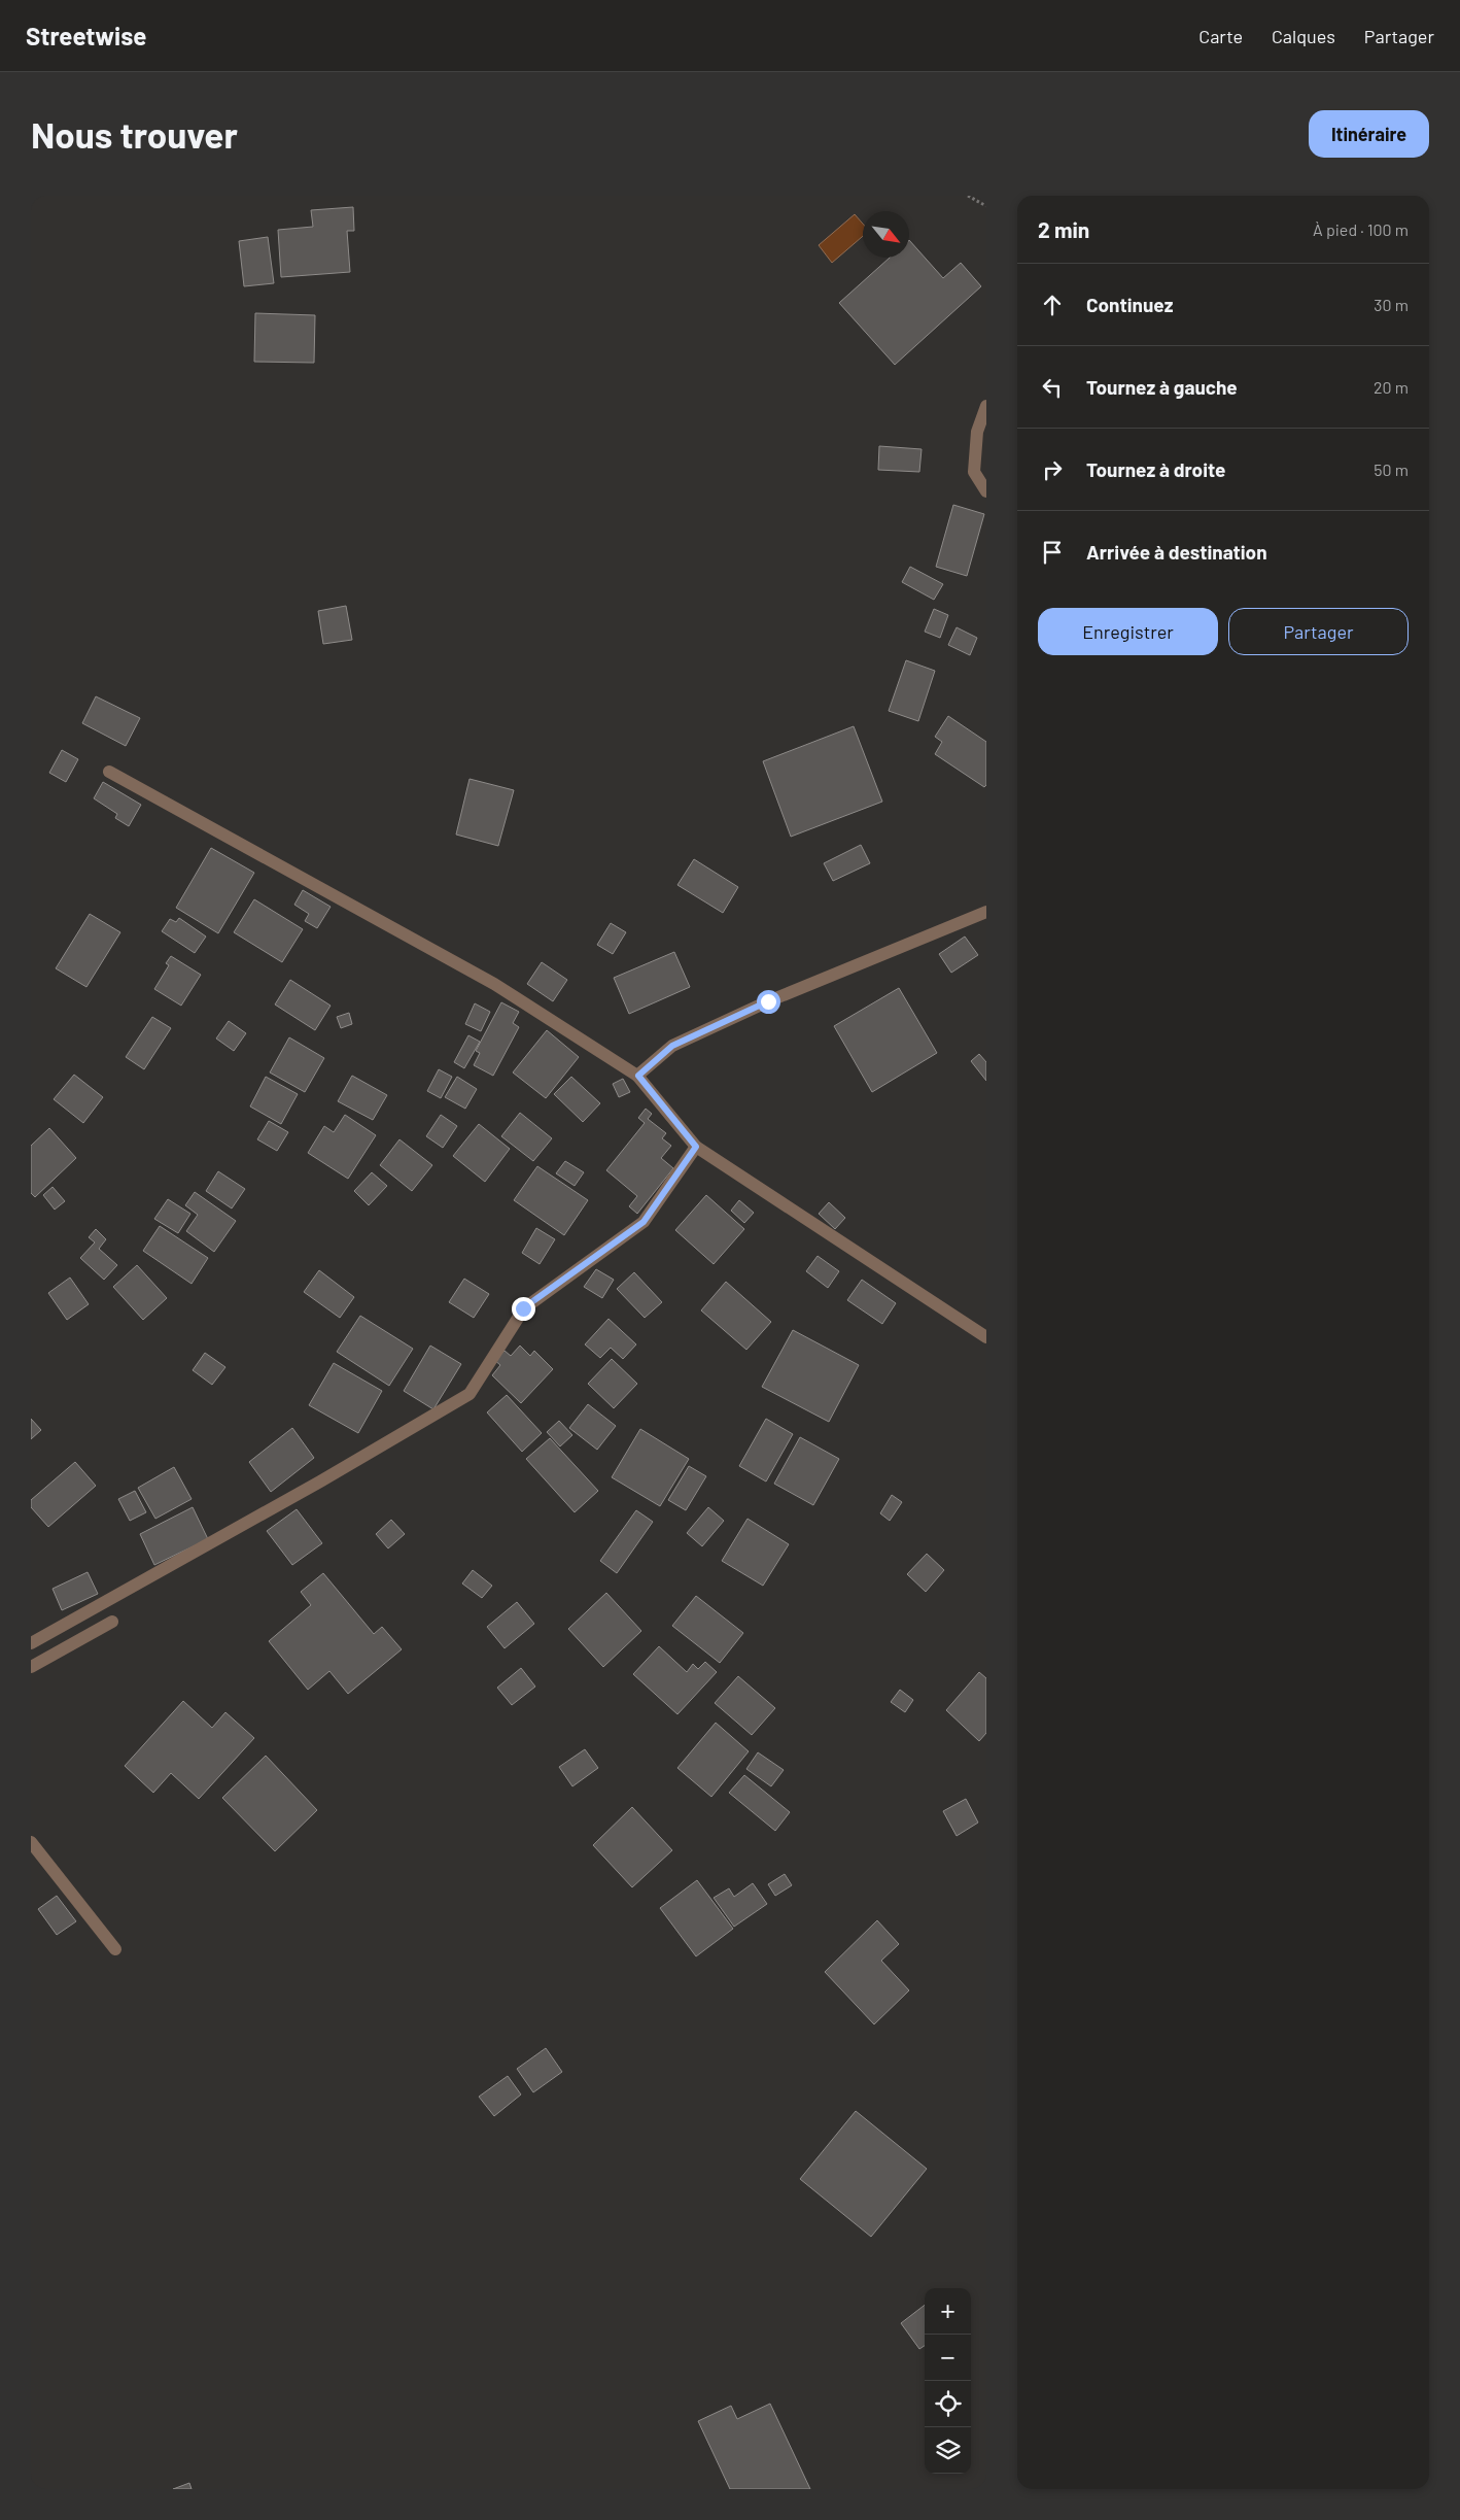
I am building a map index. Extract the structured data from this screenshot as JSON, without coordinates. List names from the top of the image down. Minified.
{"north":"bottom right","page":{"header":"Streetwise","nav":["Carte","Calques","Partager"],"buttons":["Itinéraire",["Enregistrer","Partager"]],"title":"Nous trouver","heading":["2 min","À pied · 100 m"],"list":[["Continuez","30 m"],["Tournez à gauche","20 m"],["Tournez à droite","50 m"],"Arrivée à destination"],"map_buttons":["+","−"]}}
